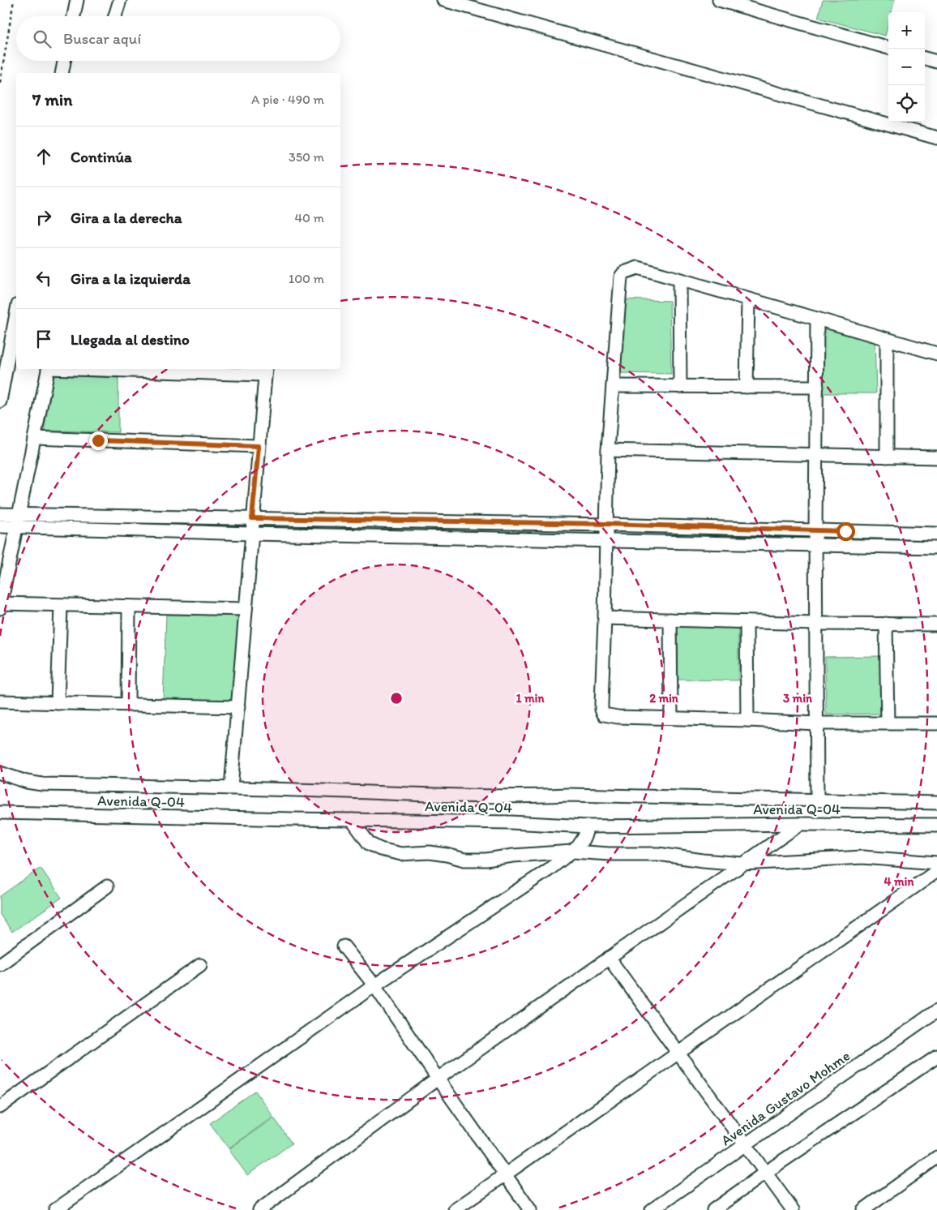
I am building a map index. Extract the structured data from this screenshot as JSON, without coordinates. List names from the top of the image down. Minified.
{"streets":{"street":["Avenida Q-04","Avenida Gustavo Mohme"]},"page":{"map_buttons":["+","−"],"search":"Buscar aquí","heading":["7 min","A pie · 490 m"],"list":[["Continúa","350 m"],["Gira a la derecha","40 m"],["Gira a la izquierda","100 m"],"Llegada al destino"]},"rings":["1 min","2 min","3 min","4 min"]}
